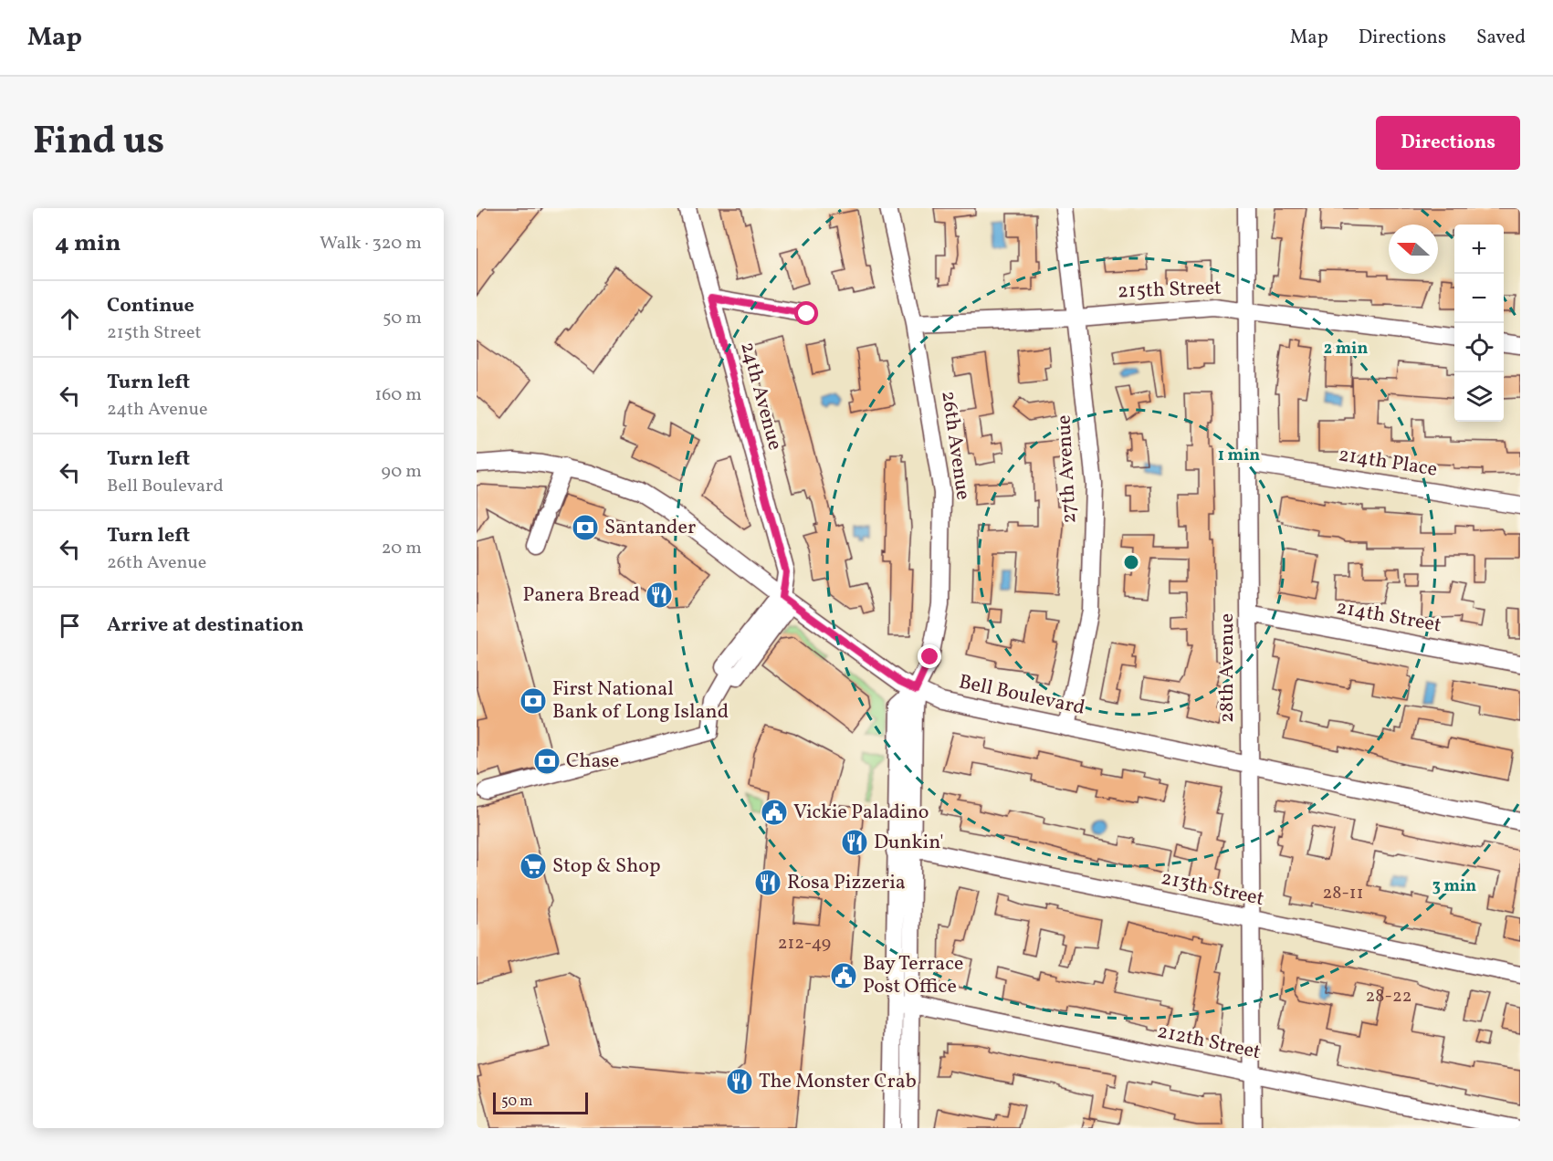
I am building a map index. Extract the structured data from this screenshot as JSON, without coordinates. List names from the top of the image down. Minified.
{"streets":{"street":["215th Street","24th Avenue","26th Avenue","214th Place","27th Avenue","214th Street","28th Avenue","Bell Boulevard","213th Street","212th Street"]},"crossings":[["215th Street","26th Avenue"],["215th Street","27th Avenue"],["215th Street","28th Avenue"],["24th Avenue","Bell Boulevard"],["26th Avenue","Bell Boulevard"],["26th Avenue","213th Street"],["26th Avenue","212th Street"],["214th Place","28th Avenue"],["27th Avenue","Bell Boulevard"],["214th Street","28th Avenue"],["28th Avenue","Bell Boulevard"],["28th Avenue","213th Street"],["28th Avenue","212th Street"]],"places":{"bank":["Santander","First National Bank of Long Island","Chase"],"restaurant":["Panera Bread","Dunkin'","Rosa Pizzeria","The Monster Crab"],"public building":["Vickie Paladino","Bay Terrace Post Office"],"supermarket":["Stop & Shop"]},"house_numbers":["28-11","212-49","28-22"],"scale_bar":"50 m","north":"left","page":{"header":"Map","nav":["Map","Directions","Saved"],"title":"Find us","buttons":"Directions","heading":["4 min","Walk · 320 m"],"map_buttons":["+","−"],"list":[["Continue","215th Street","50 m"],["Turn left","24th Avenue","160 m"],["Turn left","Bell Boulevard","90 m"],["Turn left","26th Avenue","20 m"],"Arrive at destination"],"scale":"50 m"},"rings":["2 min","1 min","3 min"]}
